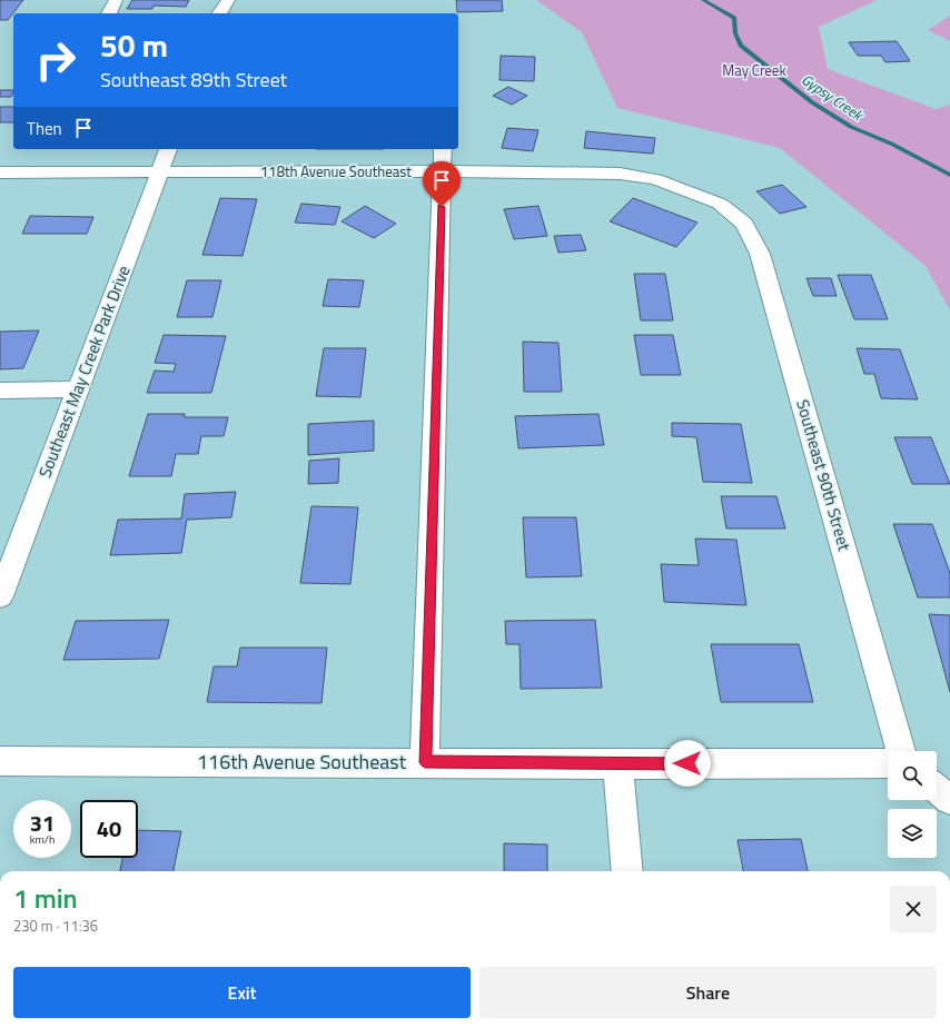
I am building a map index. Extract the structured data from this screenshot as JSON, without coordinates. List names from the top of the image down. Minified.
{"streets":{"street":["118th Avenue Southeast","Southeast May Creek Park Drive","Southeast 90th Street","116th Avenue Southeast"]},"crossings":[["118th Avenue Southeast","Southeast May Creek Park Drive"],["118th Avenue Southeast","Southeast 90th Street"]],"water":["Gypsy Creek"],"parks":["May Creek"],"page":{"turn":["50 m","Southeast 89th Street"],"then":"Then","speed":"31 km/h","limit":"40","heading":["1 min","230 m · 11:36"],"buttons":["Exit","Share"]}}
